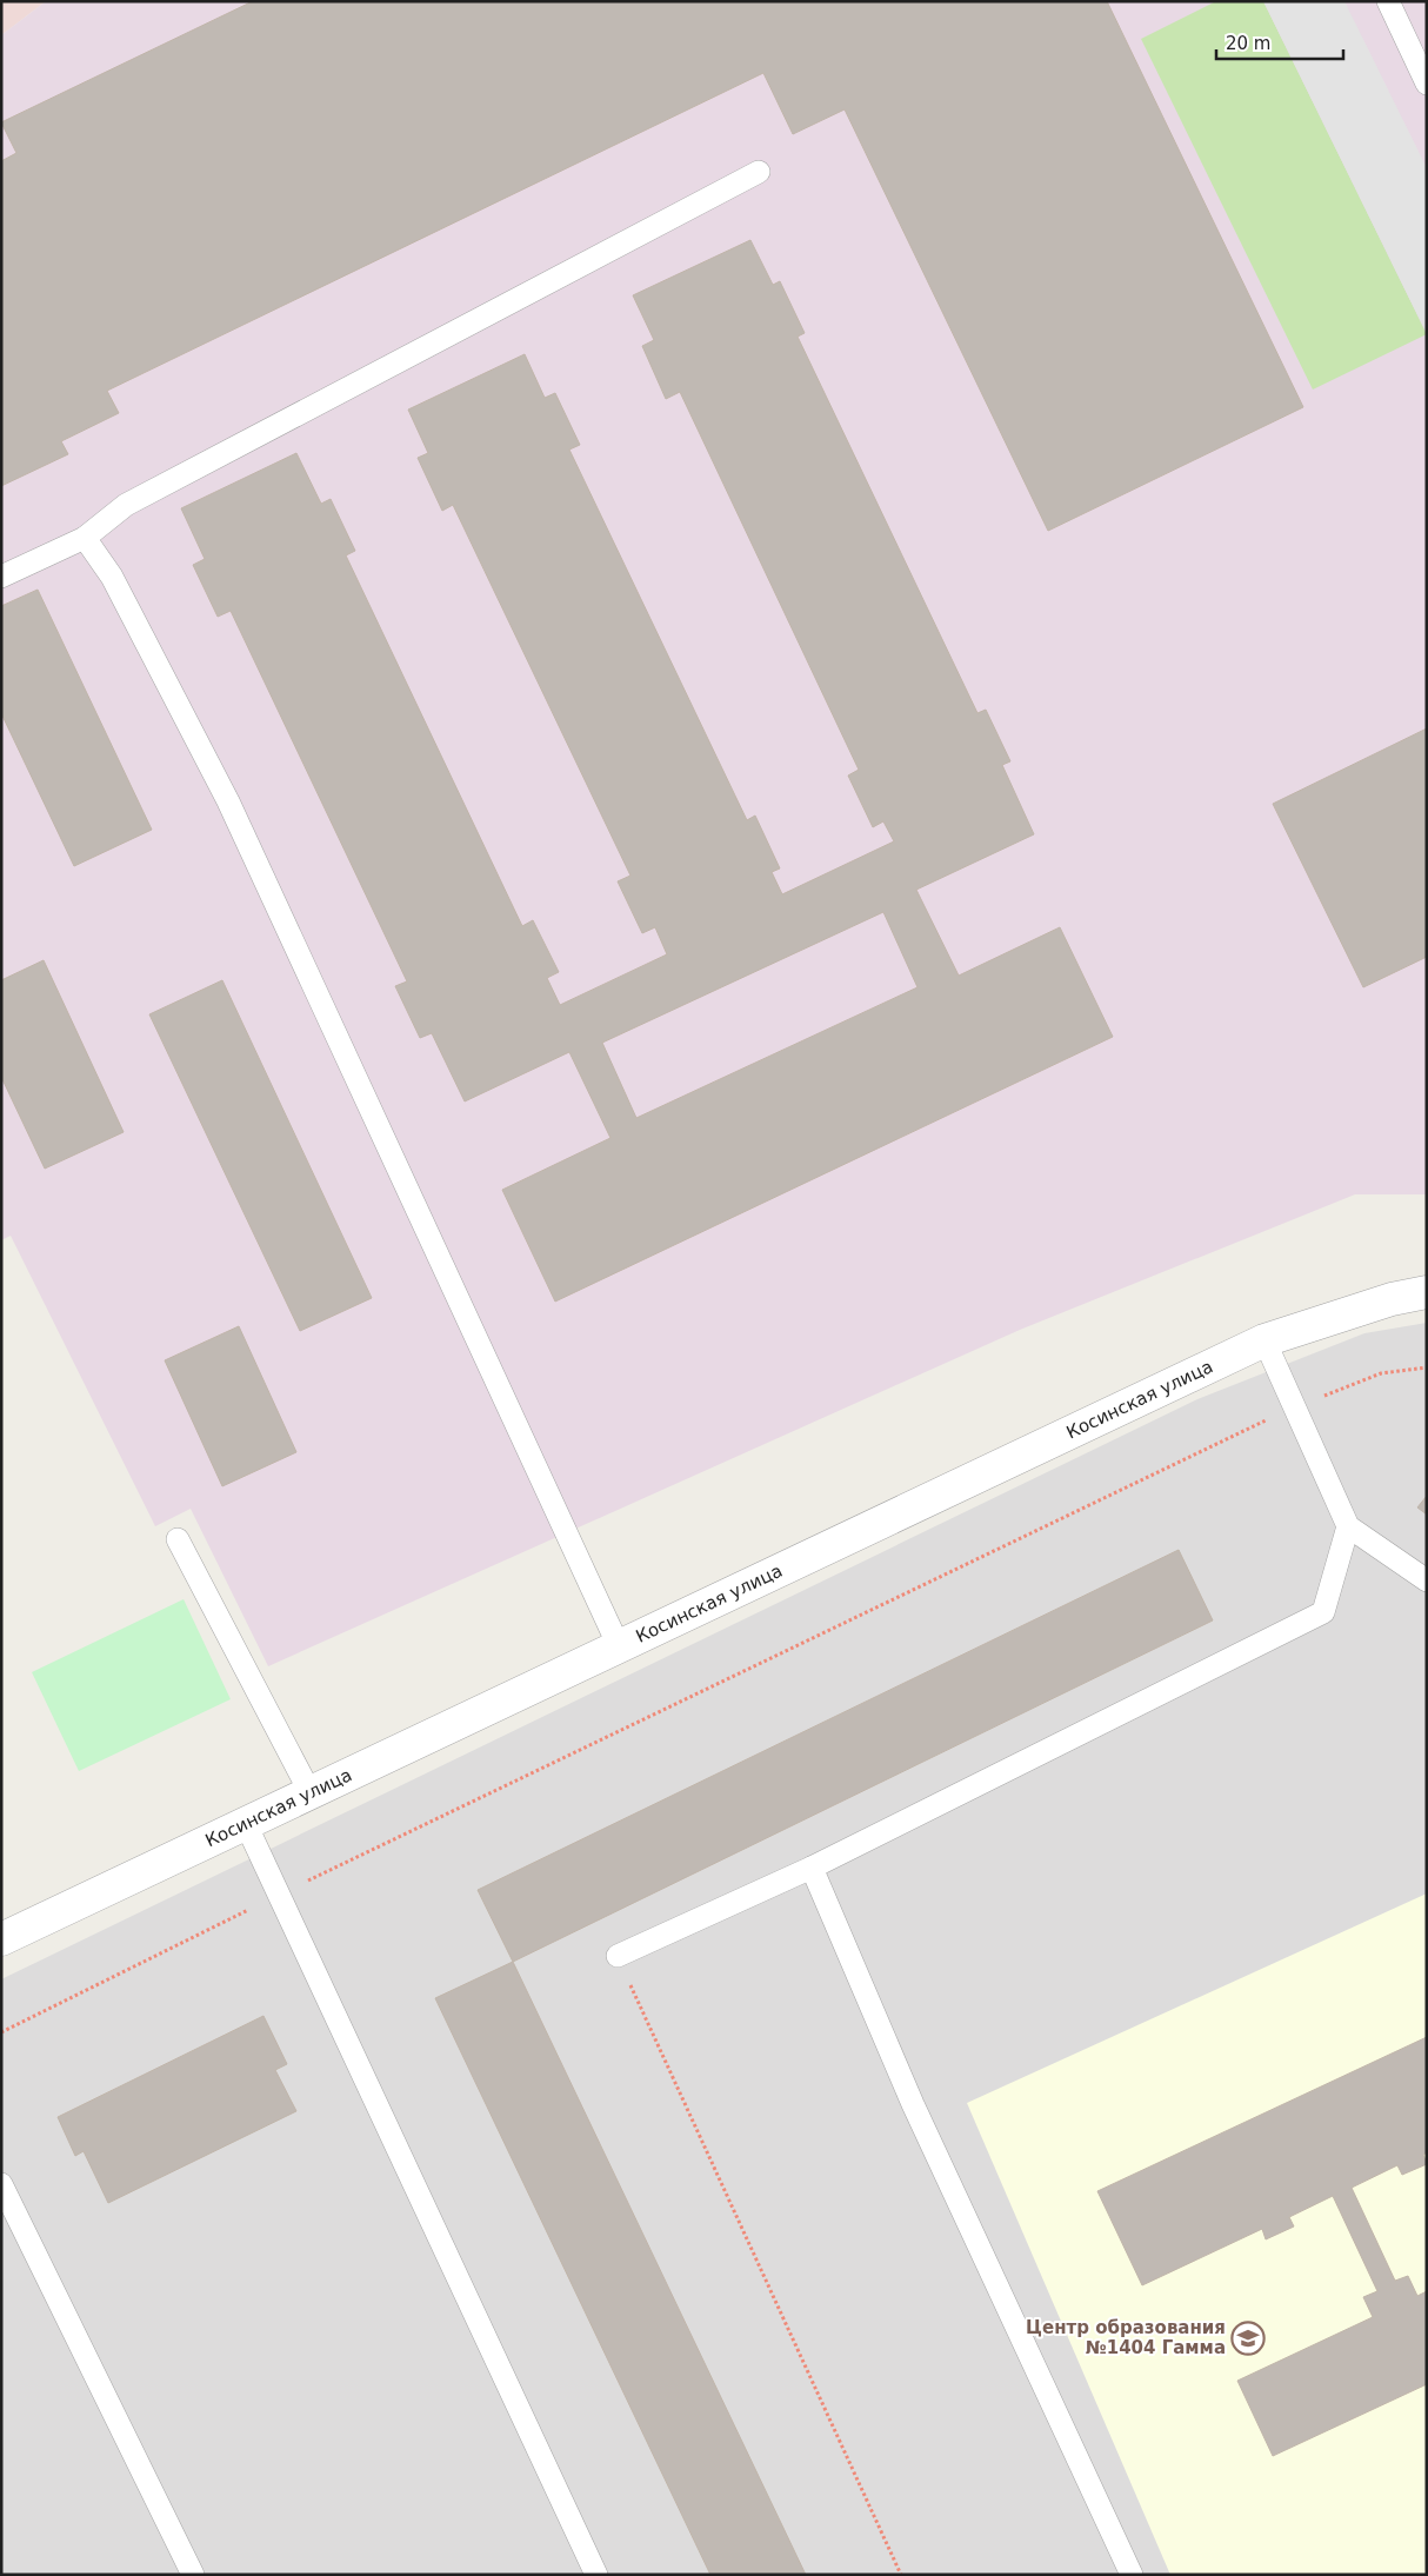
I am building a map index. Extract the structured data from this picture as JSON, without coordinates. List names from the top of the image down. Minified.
{"streets":{"street":["Косинская улица"]},"places":{"school or university":["Центр образования №1404 Гамма"]},"scale_bar":"20 m"}
